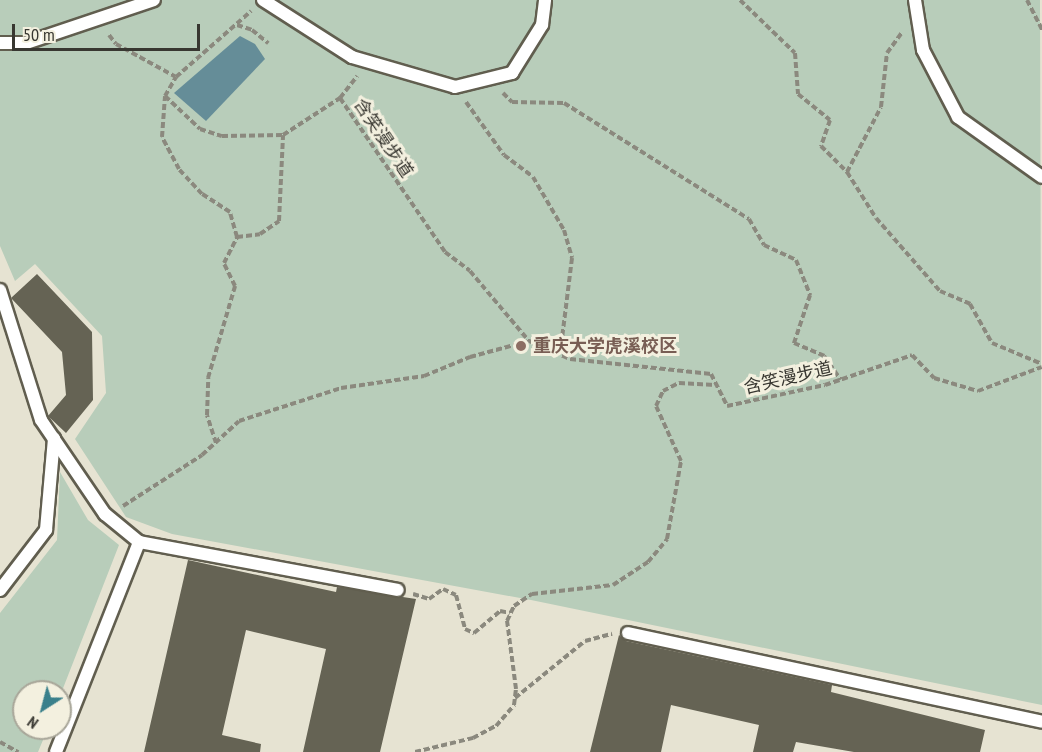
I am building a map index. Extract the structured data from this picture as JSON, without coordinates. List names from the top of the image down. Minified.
{"streets":{"path":["含笑漫步道"]},"places":["重庆大学虎溪校区"],"scale_bar":"50 m","north":"bottom left"}
